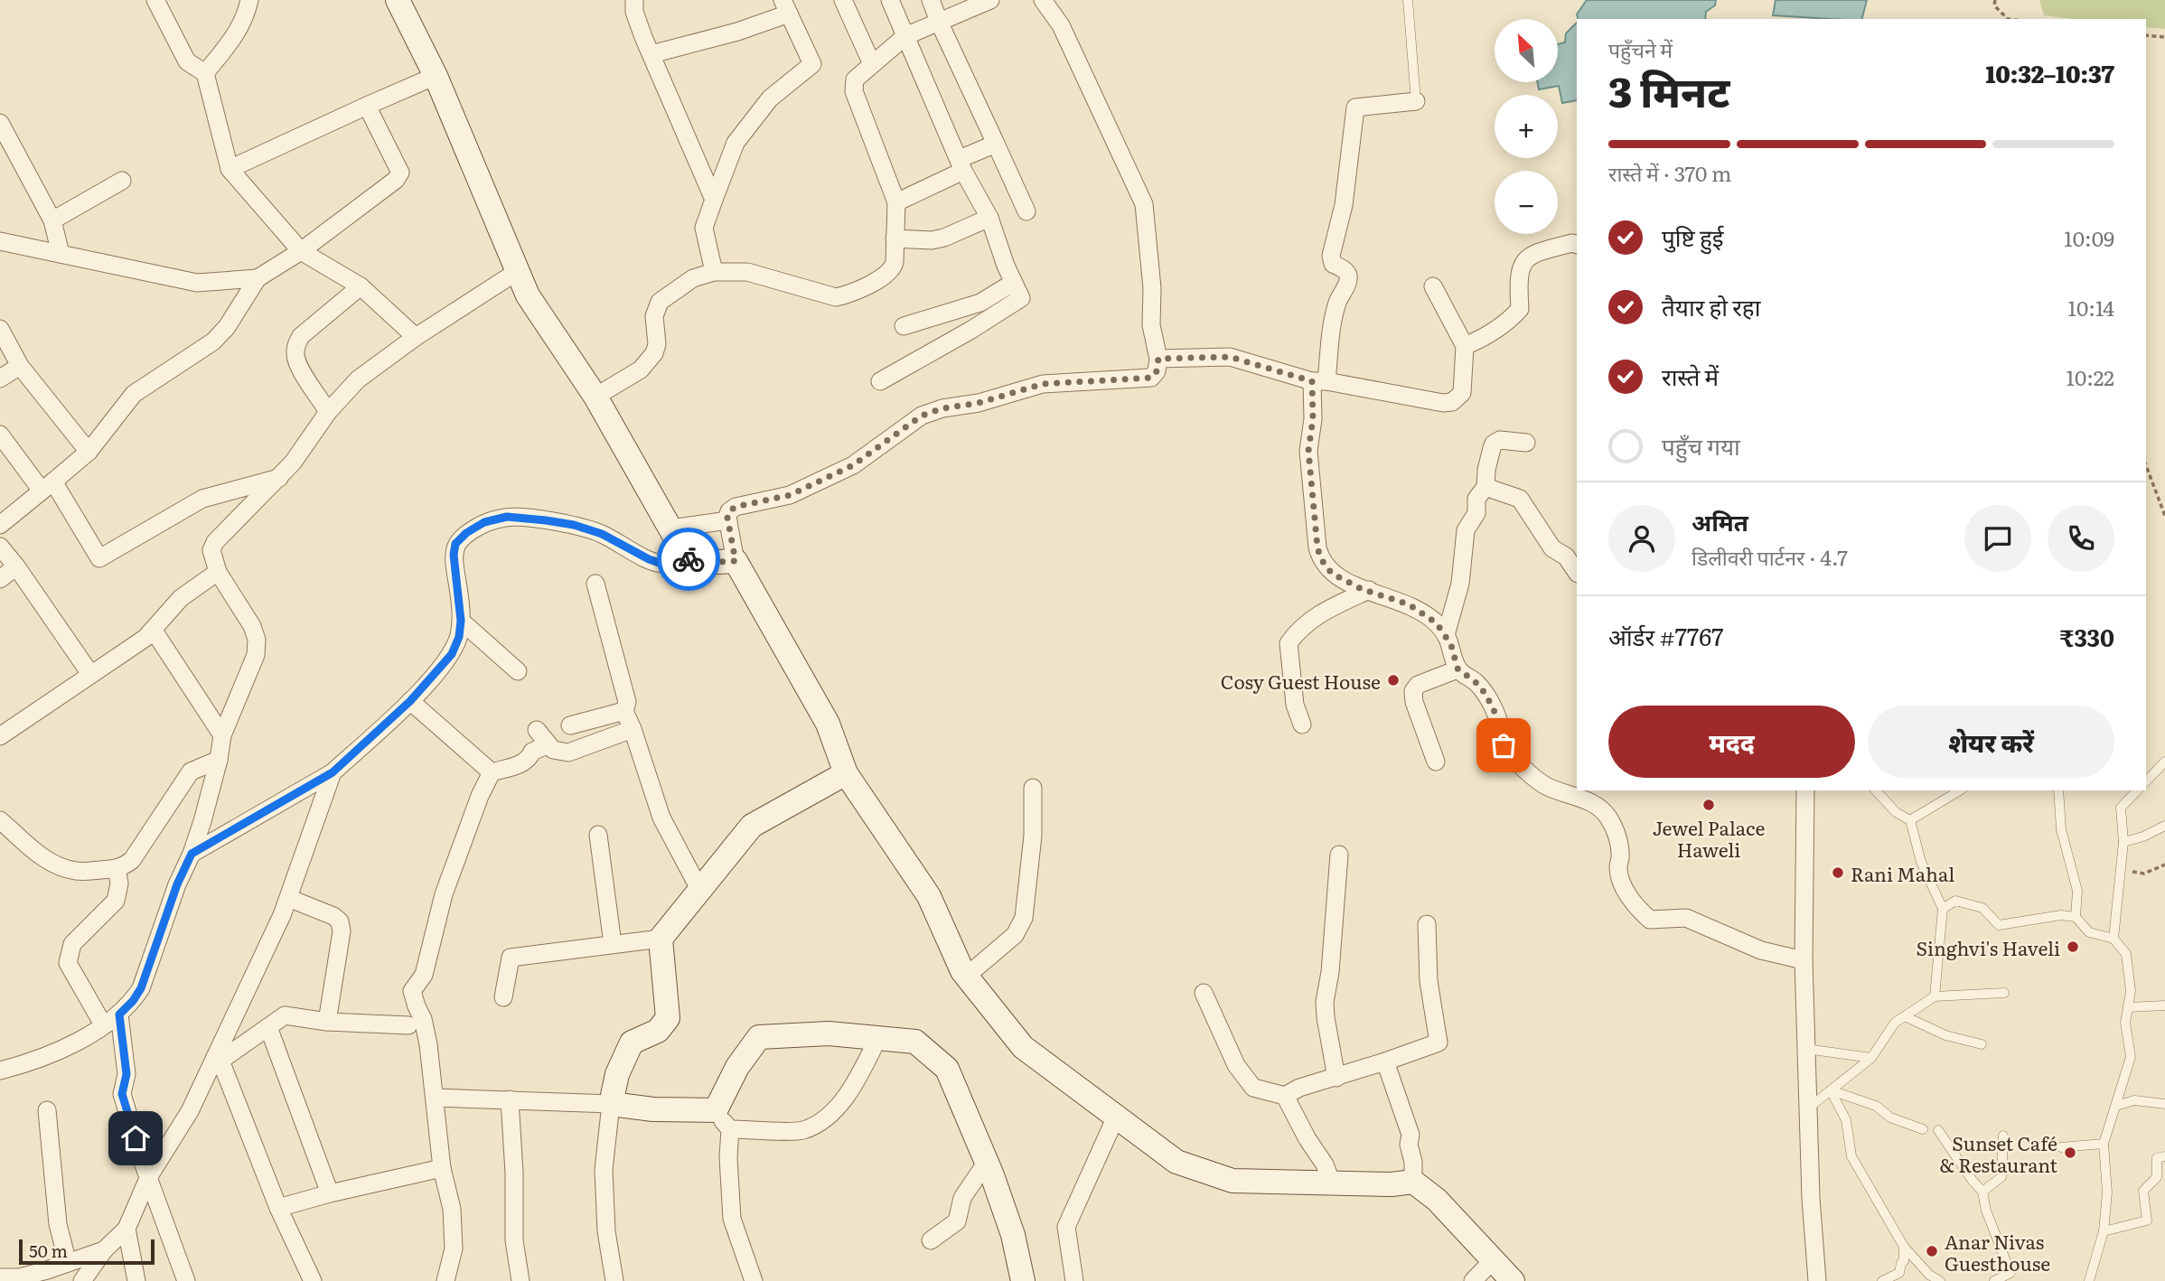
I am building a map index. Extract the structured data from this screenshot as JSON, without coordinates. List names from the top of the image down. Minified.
{"places":["Cosy Guest House","Jewel Palace Haweli","Rani Mahal","Singhvi's Haveli","Sunset Café & Restaurant","Anar Nivas Guesthouse"],"scale_bar":"50 m","north":"top left","page":{"map_buttons":["+","−"],"heading":["3 मिनट","पहुँचने में","10:32–10:37"],"panel":["अमित","डिलीवरी पार्टनर · 4.7","ऑर्डर #7767","₹330"],"bar":"रास्ते में · 370 m","list":[["पुष्टि हुई","10:09"],["तैयार हो रहा","10:14"],["रास्ते में","10:22"],"पहुँच गया"],"buttons":["मदद","शेयर करें"],"scale":"50 m"}}
